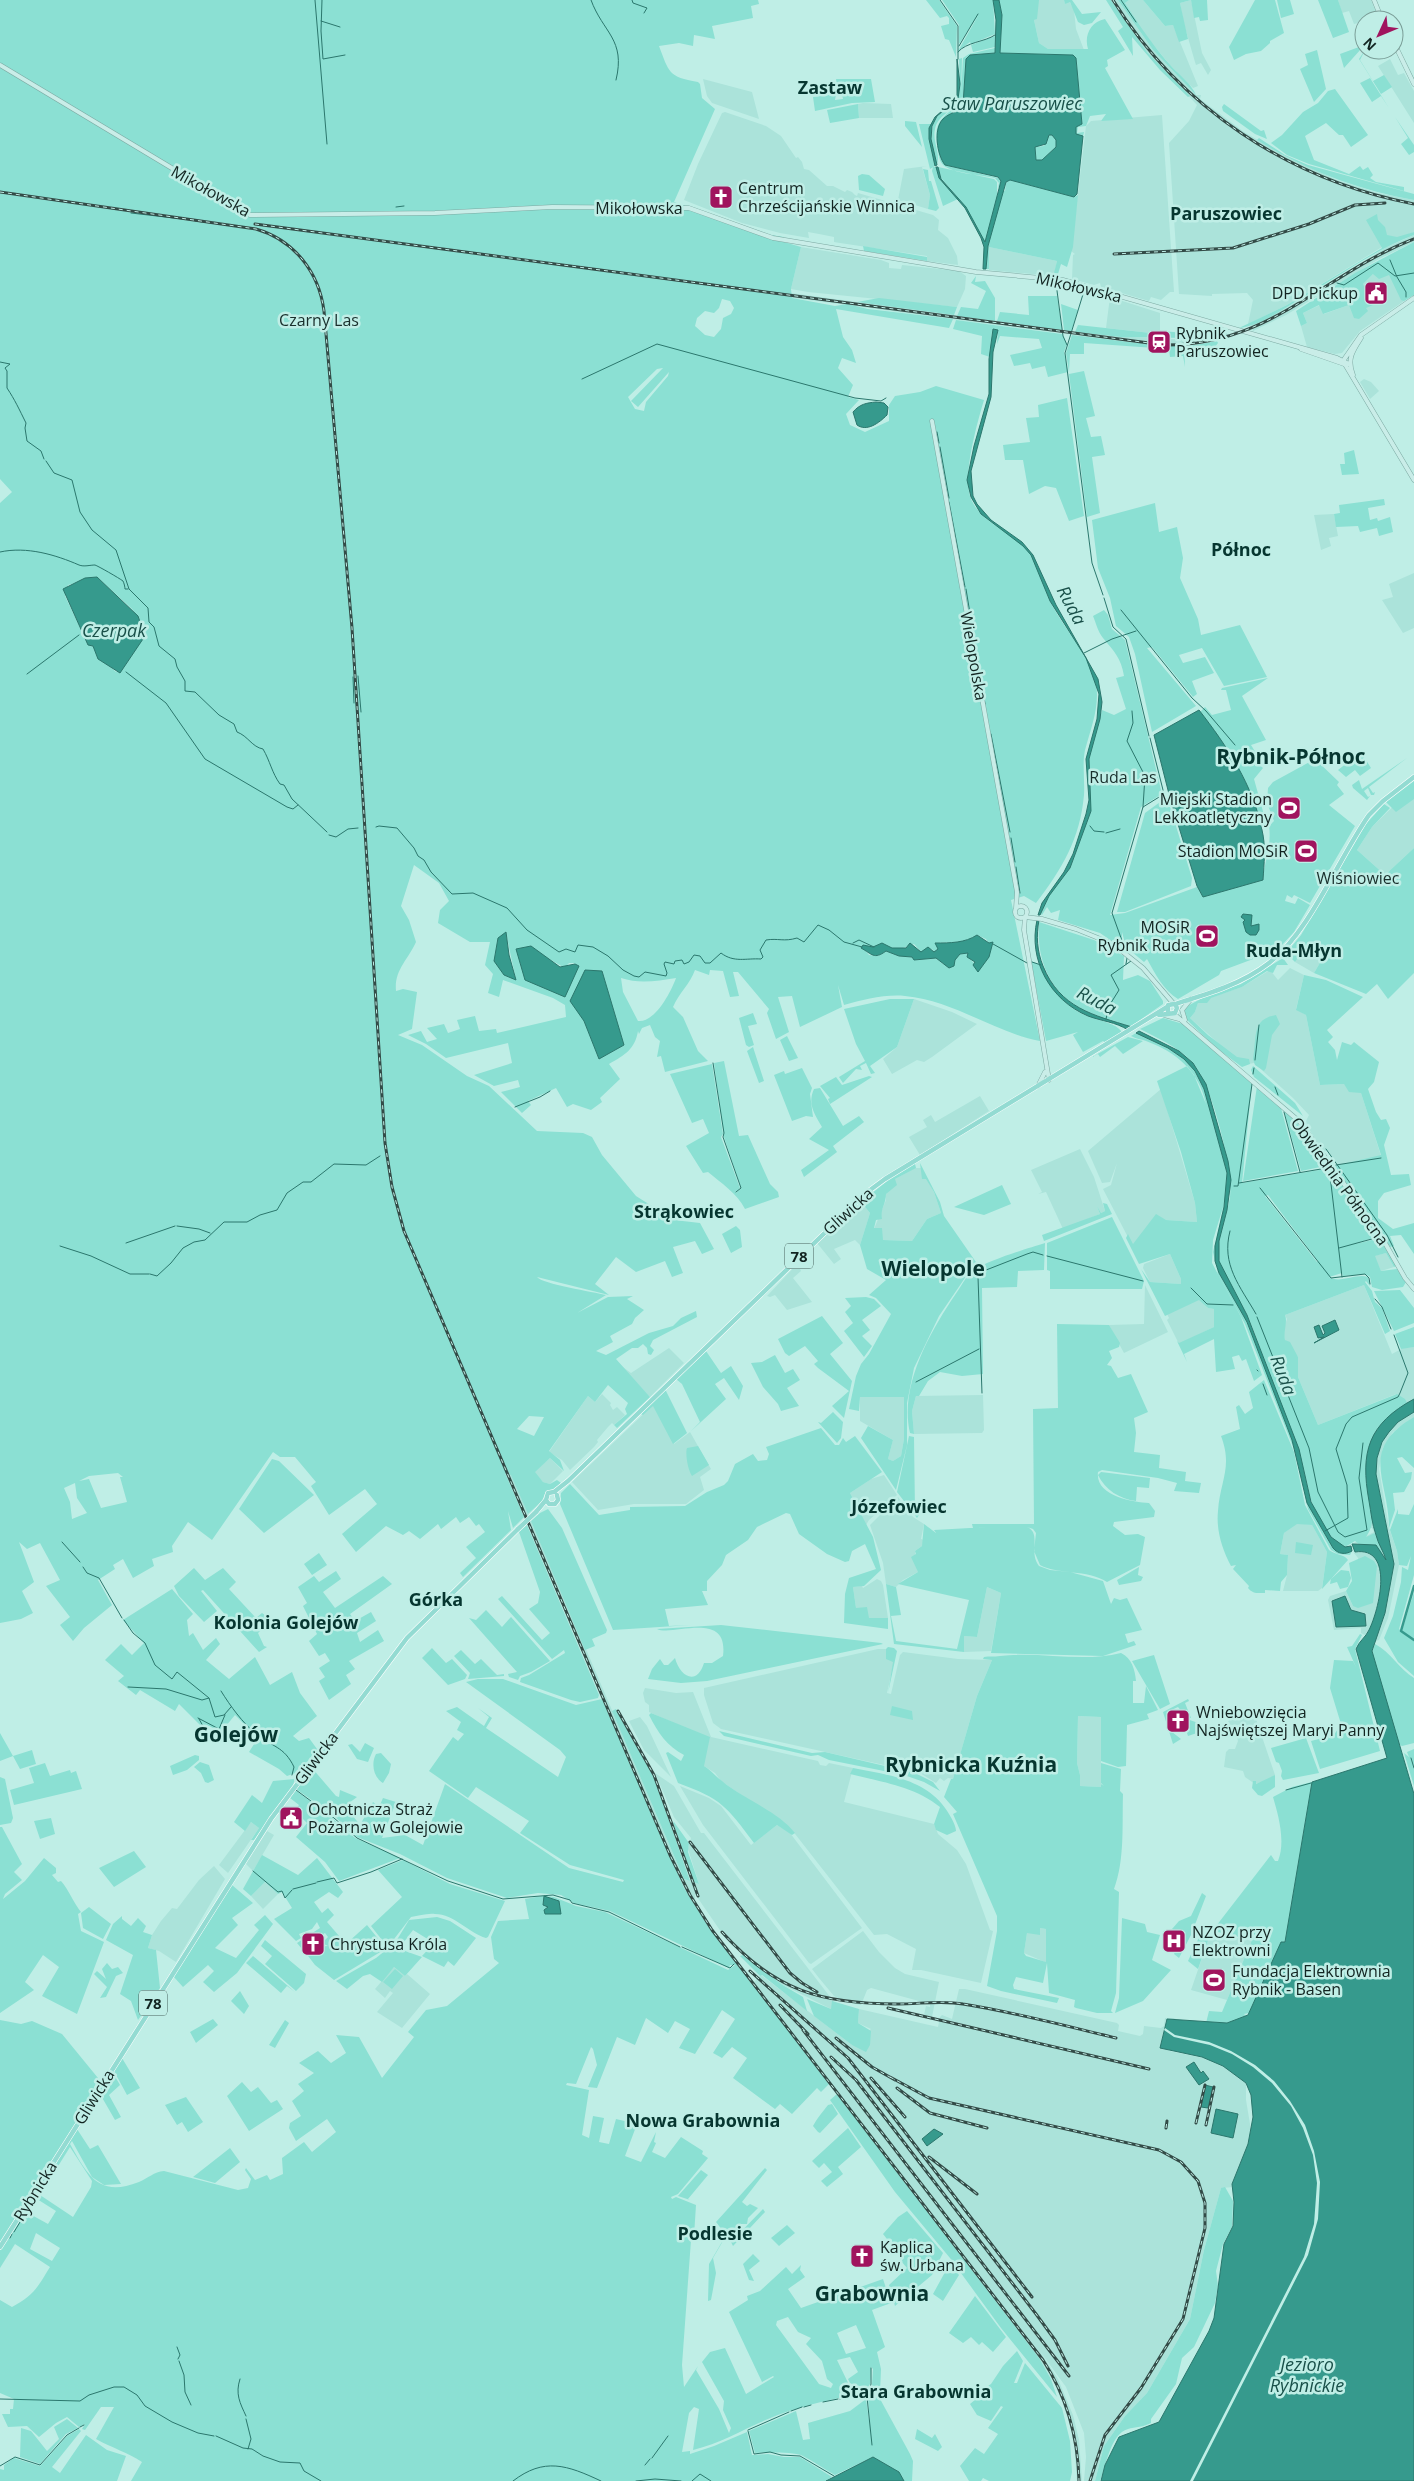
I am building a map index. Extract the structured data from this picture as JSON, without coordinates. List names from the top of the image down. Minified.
{"streets":{"main road":["Mikołowska","Wielopolska","Obwiednia Północna","Gliwicka","78","Rybnicka"]},"crossings":[["Wielopolska","Obwiednia Północna"],["Obwiednia Północna","Gliwicka"],["Gliwicka","78"],["Gliwicka","Rybnicka"]],"districts":["Zastaw","Paruszowiec","Północ","Rybnik-Północ","Ruda-Młyn","Strąkowiec","Wielopole","Józefowiec","Górka","Kolonia Golejów","Golejów","Rybnicka Kuźnia","Nowa Grabownia","Podlesie","Grabownia","Stara Grabownia"],"water":["Staw Paruszowiec","Ruda","Czerpak","Jezioro Rybnickie"],"parks":["Czarny Las","Ruda Las","Wiśniowiec"],"places":{"church":["Centrum Chrześcijańskie Winnica","Wniebowzięcia Najświętszej Maryi Panny","Chrystusa Króla","Kaplica św. Urbana"],"public building":["DPD Pickup","Ochotnicza Straż Pożarna w Golejowie"],"station":["Rybnik Paruszowiec"],"sports":["Miejski Stadion Lekkoatletyczny","Stadion MOSiR","MOSiR Rybnik Ruda","Fundacja Elektrownia Rybnik - Basen"],"hospital":["NZOZ przy Elektrowni"]},"north":"bottom left"}
